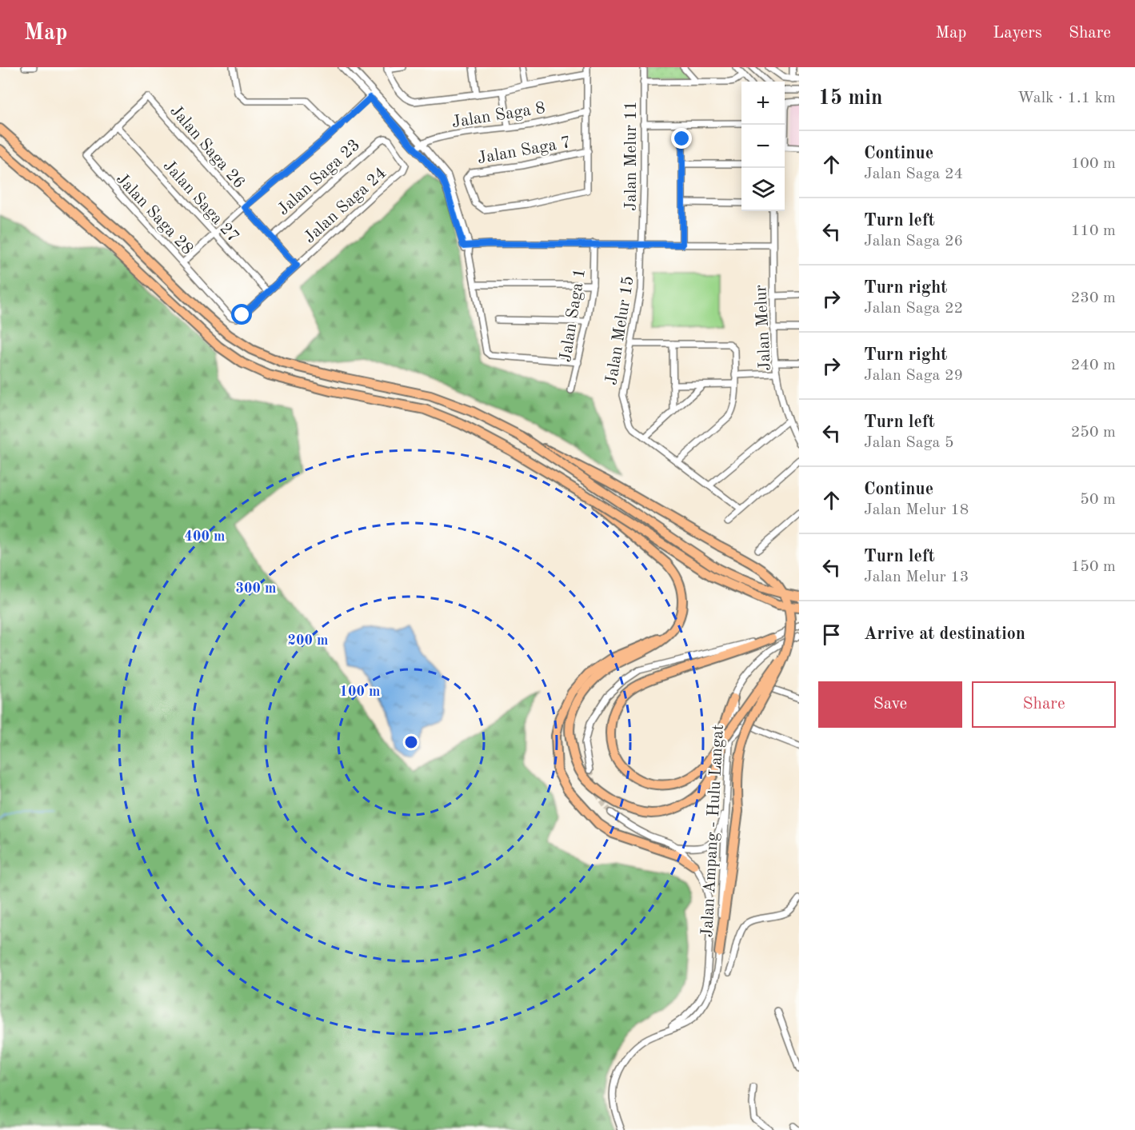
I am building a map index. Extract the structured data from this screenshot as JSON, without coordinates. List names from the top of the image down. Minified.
{"streets":{"street":["Jalan Saga 8","Jalan Saga 26","Jalan Saga 7","Jalan Melur 11","Jalan Saga 23","Jalan Saga 27","Jalan Saga 24","Jalan Saga 28","Jalan Saga 1","Jalan Melur","Jalan Melur 15","Jalan Ampang - Hulu Langat"]},"crossings":[["Jalan Saga 26","Jalan Saga 23"],["Jalan Saga 26","Jalan Saga 27"],["Jalan Saga 26","Jalan Saga 24"],["Jalan Saga 26","Jalan Saga 28"],["Jalan Melur 11","Jalan Melur 15"],["Jalan Saga 23","Jalan Saga 24"],["Jalan Saga 27","Jalan Saga 24"],["Jalan Saga 27","Jalan Saga 28"],["Jalan Saga 24","Jalan Saga 28"]],"page":{"header":"Map","nav":["Map","Layers","Share"],"heading":["15 min","Walk · 1.1 km"],"map_buttons":["+","−"],"list":[["Continue","Jalan Saga 24","100 m"],["Turn left","Jalan Saga 26","110 m"],["Turn right","Jalan Saga 22","230 m"],["Turn right","Jalan Saga 29","240 m"],["Turn left","Jalan Saga 5","250 m"],["Continue","Jalan Melur 18","50 m"],["Turn left","Jalan Melur 13","150 m"],"Arrive at destination"],"buttons":["Save","Share"]},"rings":["400 m","300 m","200 m","100 m"]}
